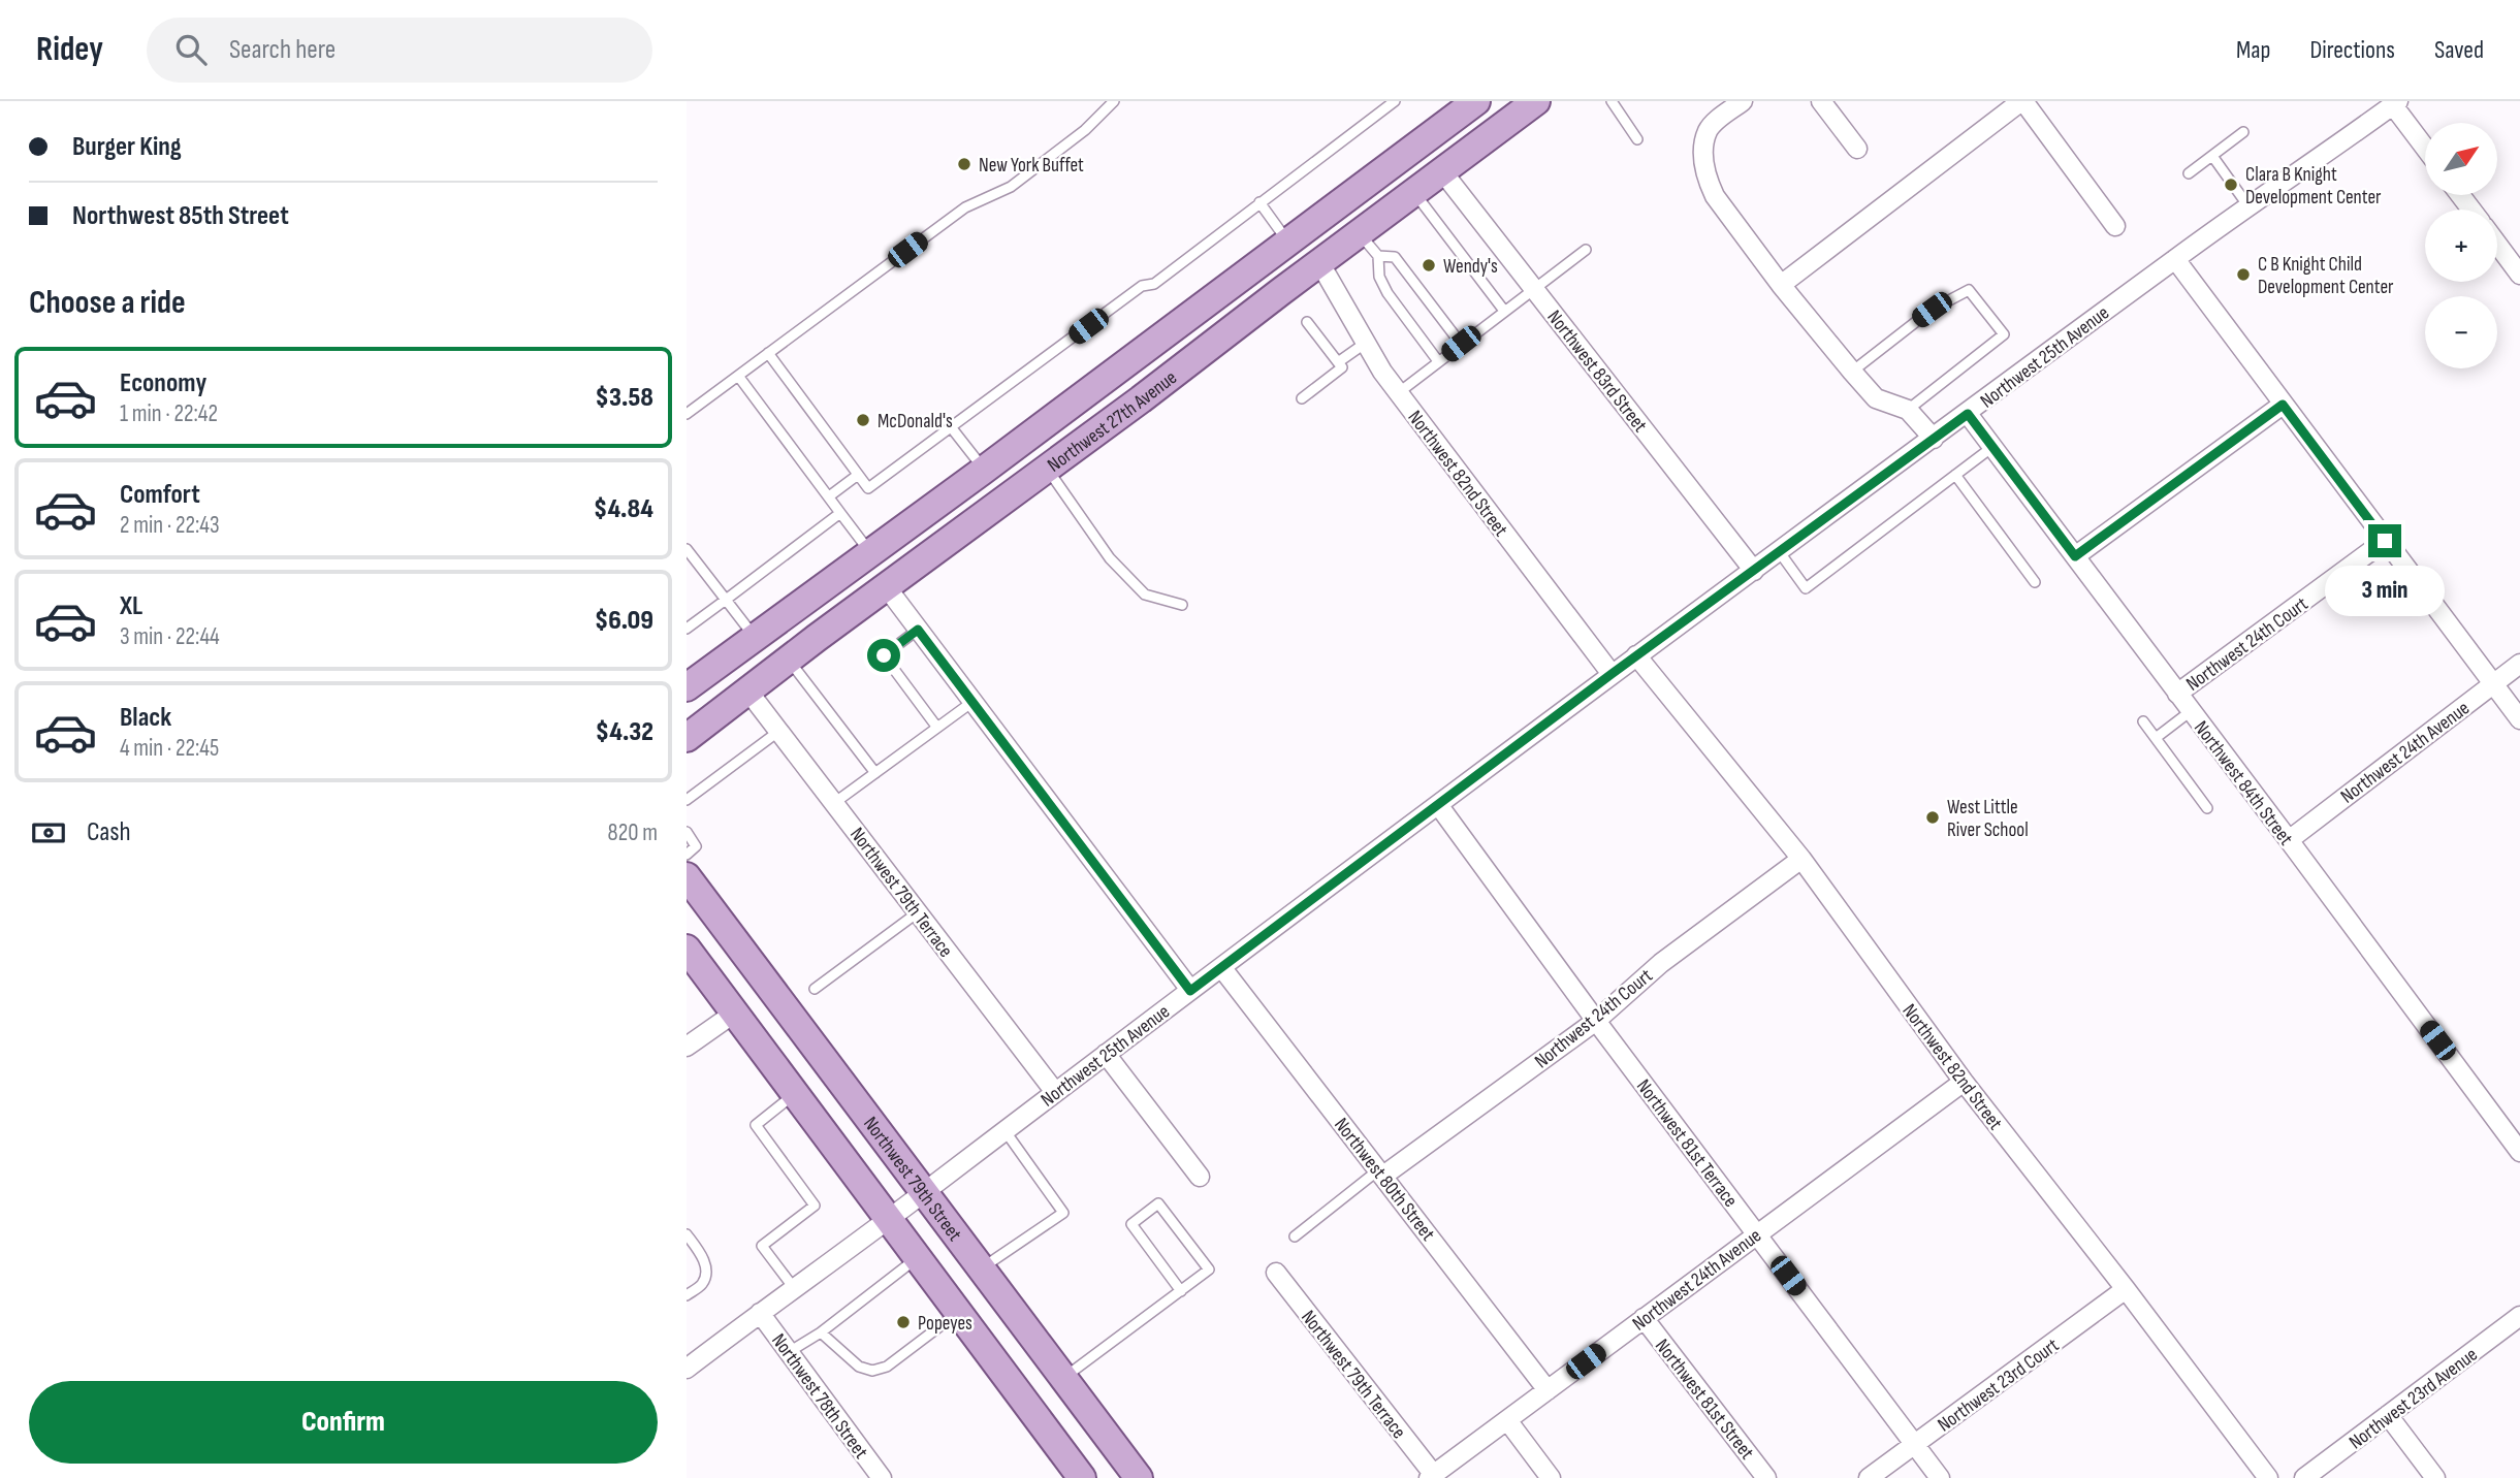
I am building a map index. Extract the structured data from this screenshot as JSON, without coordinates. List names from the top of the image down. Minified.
{"streets":{"main road":["Northwest 27th Avenue","Northwest 79th Street"],"street":["Northwest 25th Avenue","Northwest 83rd Street","Northwest 82nd Street","Northwest 24th Court","Northwest 24th Avenue","Northwest 84th Street","Northwest 79th Terrace","Northwest 81st Terrace","Northwest 80th Street","Northwest 23rd Court","Northwest 78th Street","Northwest 23rd Avenue","Northwest 81st Street"]},"crossings":[["Northwest 25th Avenue","Northwest 83rd Street"],["Northwest 25th Avenue","Northwest 82nd Street"],["Northwest 25th Avenue","Northwest 84th Street"],["Northwest 25th Avenue","Northwest 79th Terrace"],["Northwest 25th Avenue","Northwest 81st Terrace"],["Northwest 25th Avenue","Northwest 79th Street"],["Northwest 25th Avenue","Northwest 80th Street"],["Northwest 25th Avenue","Northwest 78th Street"],["Northwest 83rd Street","Northwest 27th Avenue"],["Northwest 27th Avenue","Northwest 82nd Street"],["Northwest 27th Avenue","Northwest 79th Terrace"],["Northwest 82nd Street","Northwest 24th Court"],["Northwest 82nd Street","Northwest 24th Avenue"],["Northwest 82nd Street","Northwest 23rd Court"],["Northwest 24th Court","Northwest 84th Street"],["Northwest 24th Court","Northwest 81st Terrace"],["Northwest 24th Court","Northwest 80th Street"],["Northwest 24th Avenue","Northwest 84th Street"],["Northwest 24th Avenue","Northwest 79th Terrace"],["Northwest 24th Avenue","Northwest 81st Terrace"],["Northwest 24th Avenue","Northwest 80th Street"],["Northwest 24th Avenue","Northwest 81st Street"],["Northwest 81st Terrace","Northwest 23rd Court"]],"places":["New York Buffet","Clara B Knight Development Center","Wendy's","C B Knight Child Development Center","McDonald's","West Little River School","Popeyes"],"north":"top right","page":{"header":"Ridey","search":"Search here","nav":["Map","Directions","Saved"],"banner":["Burger King","Northwest 85th Street"],"map_buttons":["+","−"],"heading":"Choose a ride","list":[{"name":"Economy","note":"1 min · 22:42","value":"$3.58"},{"name":"Comfort","note":"2 min · 22:43","value":"$4.84"},{"name":"XL","note":"3 min · 22:44","value":"$6.09"},{"name":"Black","note":"4 min · 22:45","value":"$4.32"}],"bubble":"3 min","pay":["Cash","820 m"],"buttons":"Confirm"}}
